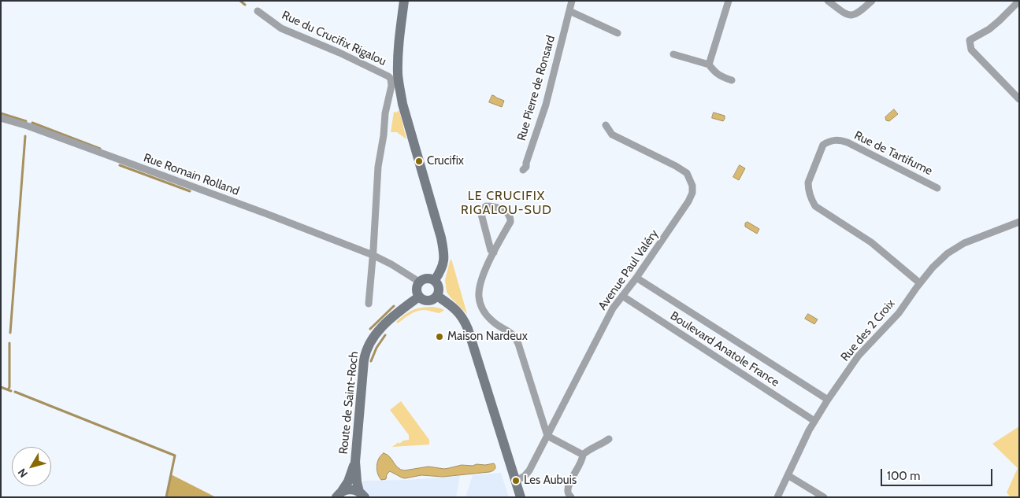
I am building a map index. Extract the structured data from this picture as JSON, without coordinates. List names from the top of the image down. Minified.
{"streets":{"street":["Rue du Crucifix Rigalou","Rue Pierre de Ronsard","Rue de Tartifume","Rue Romain Rolland","Avenue Paul Valéry","Rue des 2 Croix","Boulevard Anatole France","Route de Saint-Roch"]},"crossings":[["Rue du Crucifix Rigalou","Rue Romain Rolland"],["Rue de Tartifume","Rue des 2 Croix"],["Rue Romain Rolland","Route de Saint-Roch"],["Avenue Paul Valéry","Boulevard Anatole France"],["Rue des 2 Croix","Boulevard Anatole France"]],"districts":["LE CRUCIFIX RIGALOU-SUD"],"places":["Crucifix","Maison Nardeux","Les Aubuis"],"scale_bar":"100 m","north":"bottom left"}
